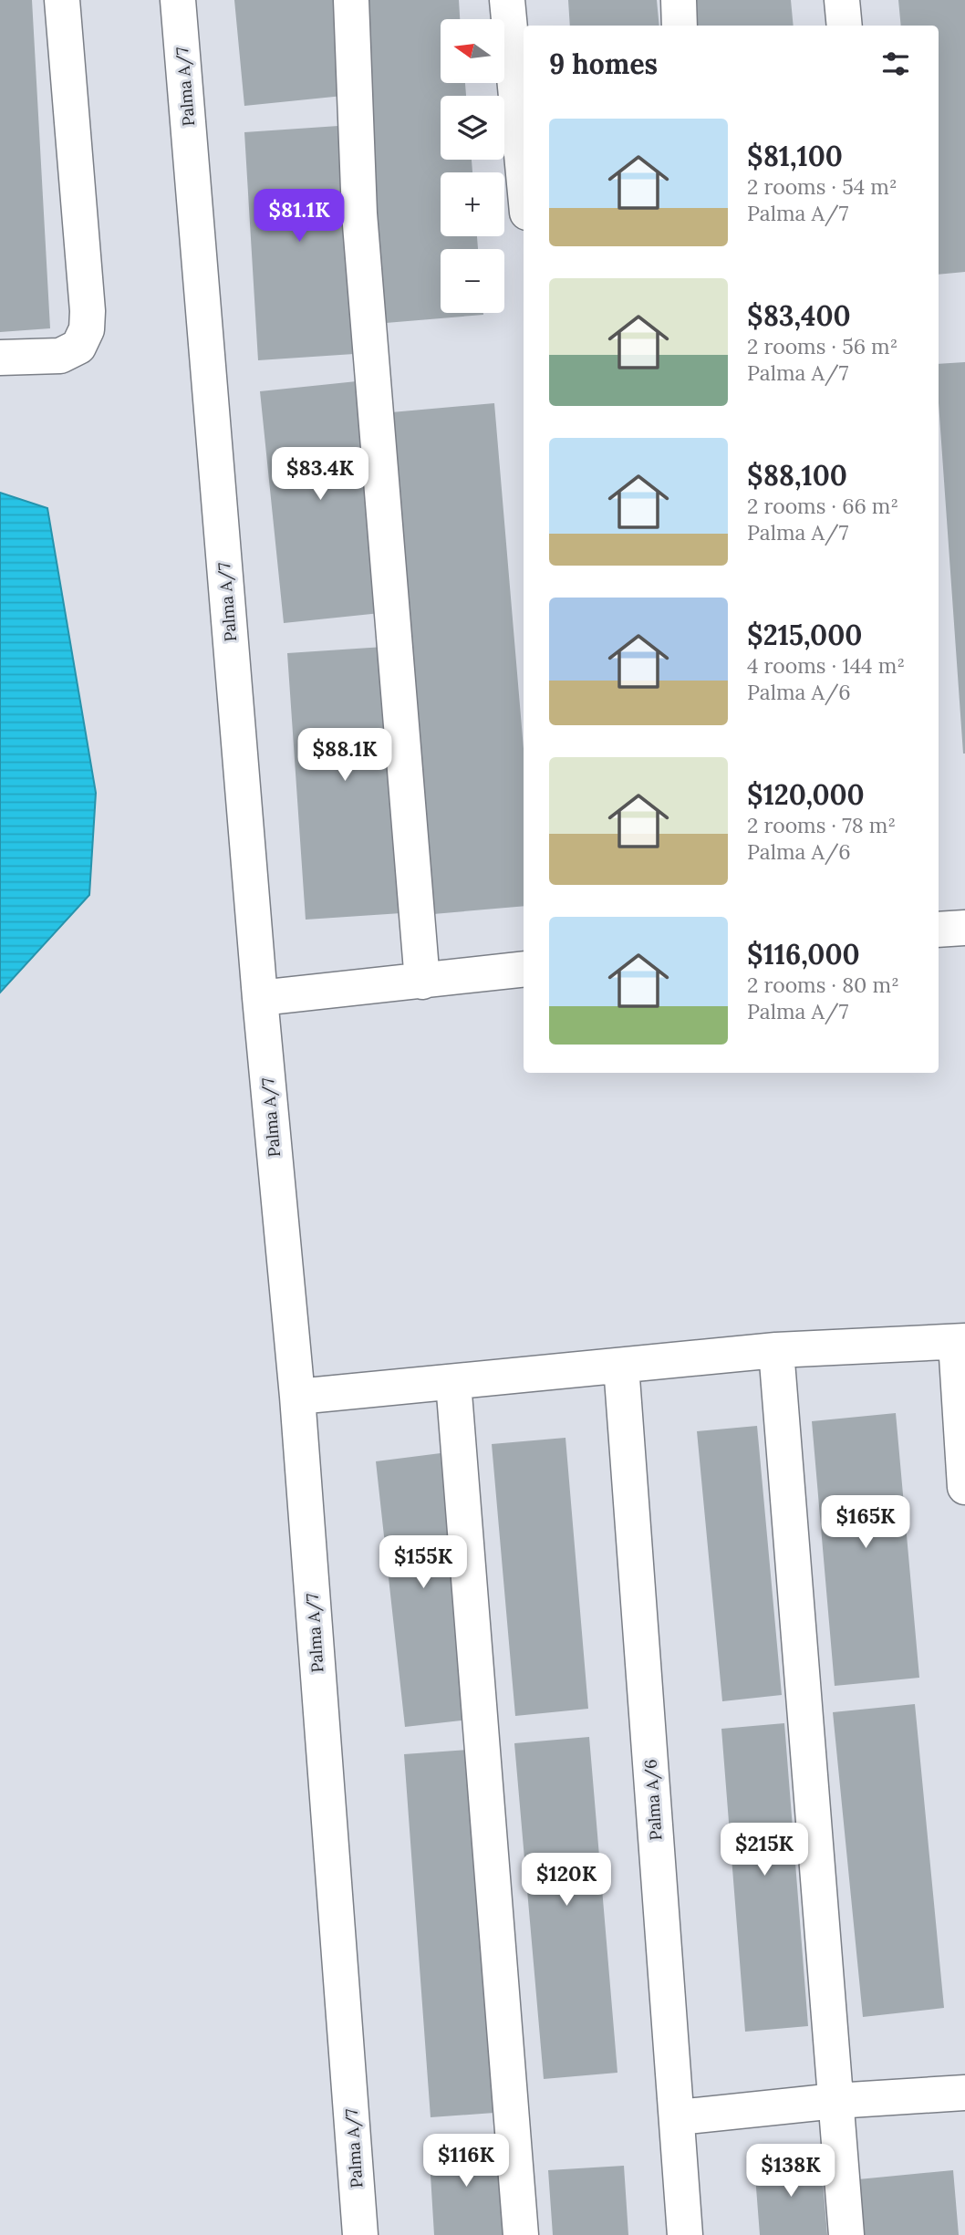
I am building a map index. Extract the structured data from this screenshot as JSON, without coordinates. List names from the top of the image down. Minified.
{"streets":{"street":["Palma A/7","Palma A/6"]},"north":"left","page":{"map_buttons":["+","−"],"heading":"9 homes","list":[{"name":"$81,100","note":"2 rooms · 54 m² · Palma A/7"},{"name":"$83,400","note":"2 rooms · 56 m² · Palma A/7"},{"name":"$88,100","note":"2 rooms · 66 m² · Palma A/7"},{"name":"$215,000","note":"4 rooms · 144 m² · Palma A/6"},{"name":"$120,000","note":"2 rooms · 78 m² · Palma A/6"},{"name":"$116,000","note":"2 rooms · 80 m² · Palma A/7"}],"price":["$81.1K","$83.4K","$88.1K","$165K","$155K","$215K","$120K","$116K","$138K"]}}
